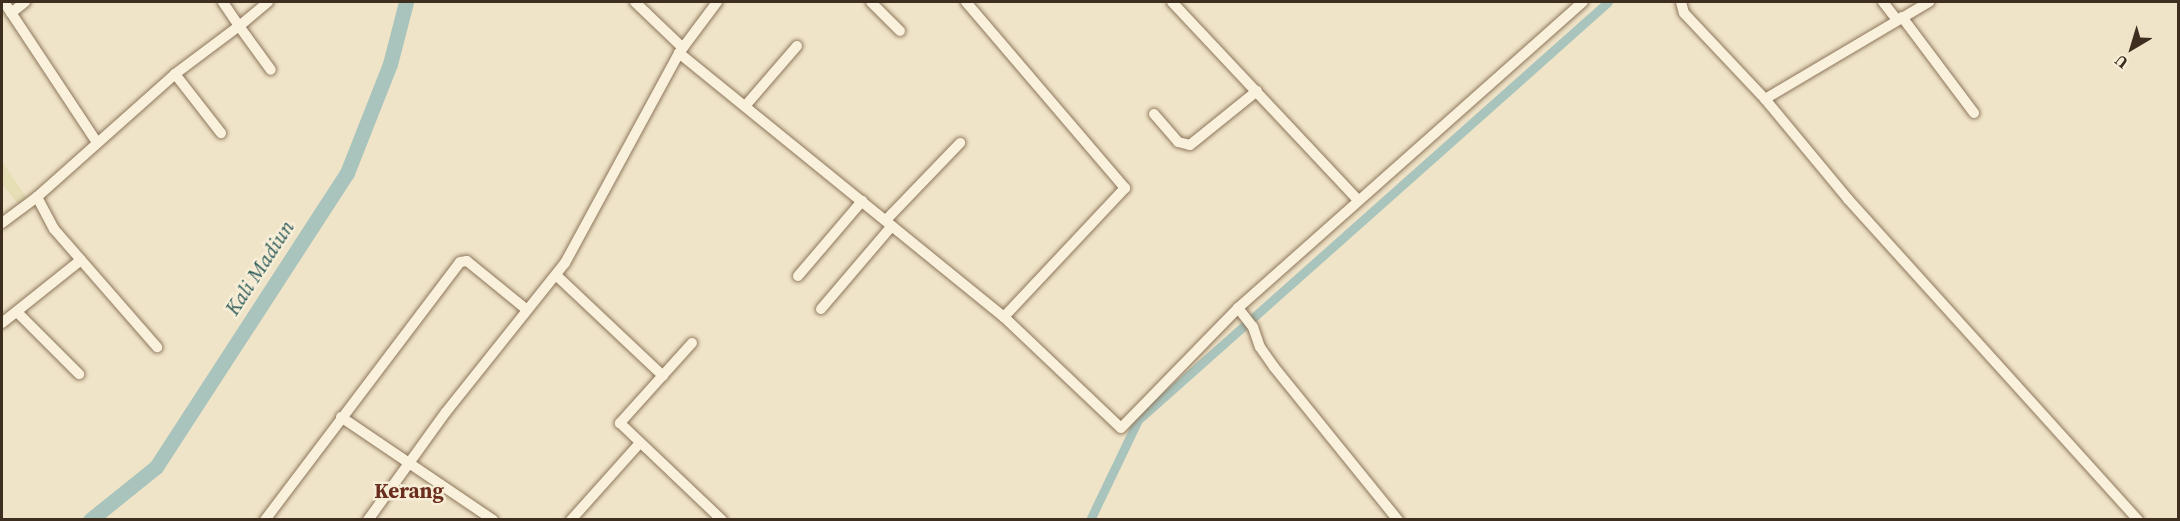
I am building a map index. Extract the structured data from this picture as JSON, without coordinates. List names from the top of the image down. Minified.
{"districts":["Kerang"],"water":["Kali Madiun"],"north":"bottom left"}
